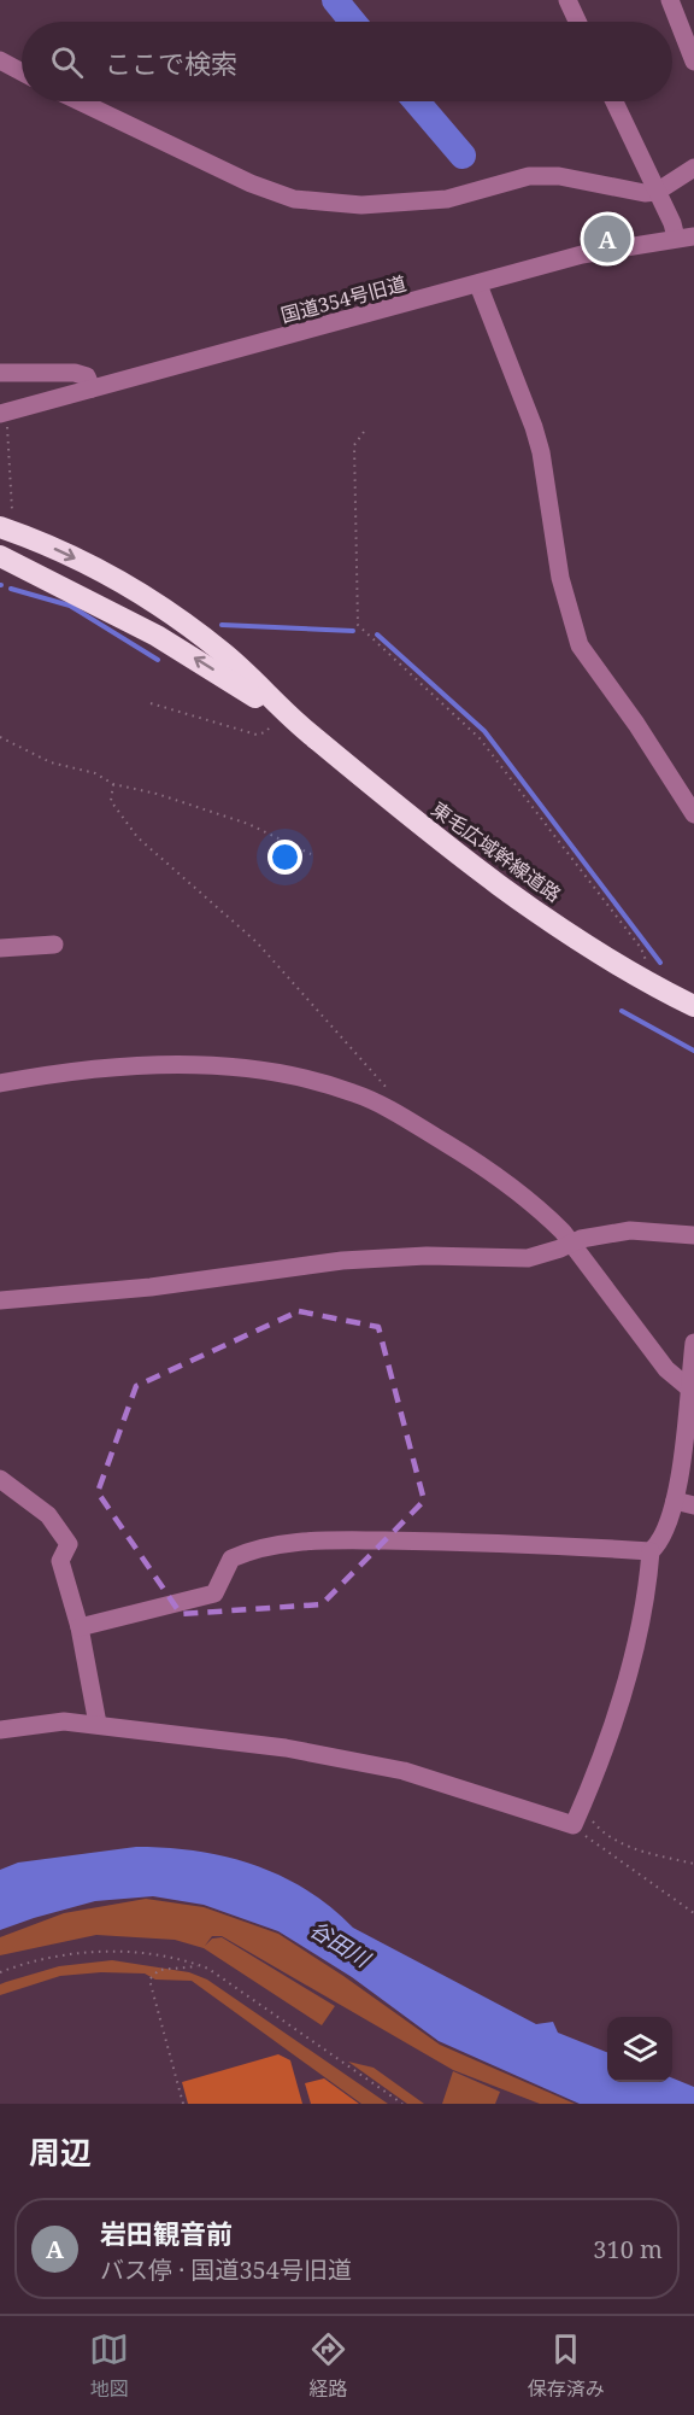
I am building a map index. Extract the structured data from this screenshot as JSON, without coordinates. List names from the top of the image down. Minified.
{"streets":{"highway":["東毛広域幹線道路"],"street":["国道354号旧道"]},"water":["谷田川"],"page":{"search":"ここで検索","pins":"A","heading":"周辺","list":[{"mark":"A","name":"岩田観音前","note":"バス停 · 国道354号旧道","value":"310 m"}],"nav":["地図","経路","保存済み"]}}
